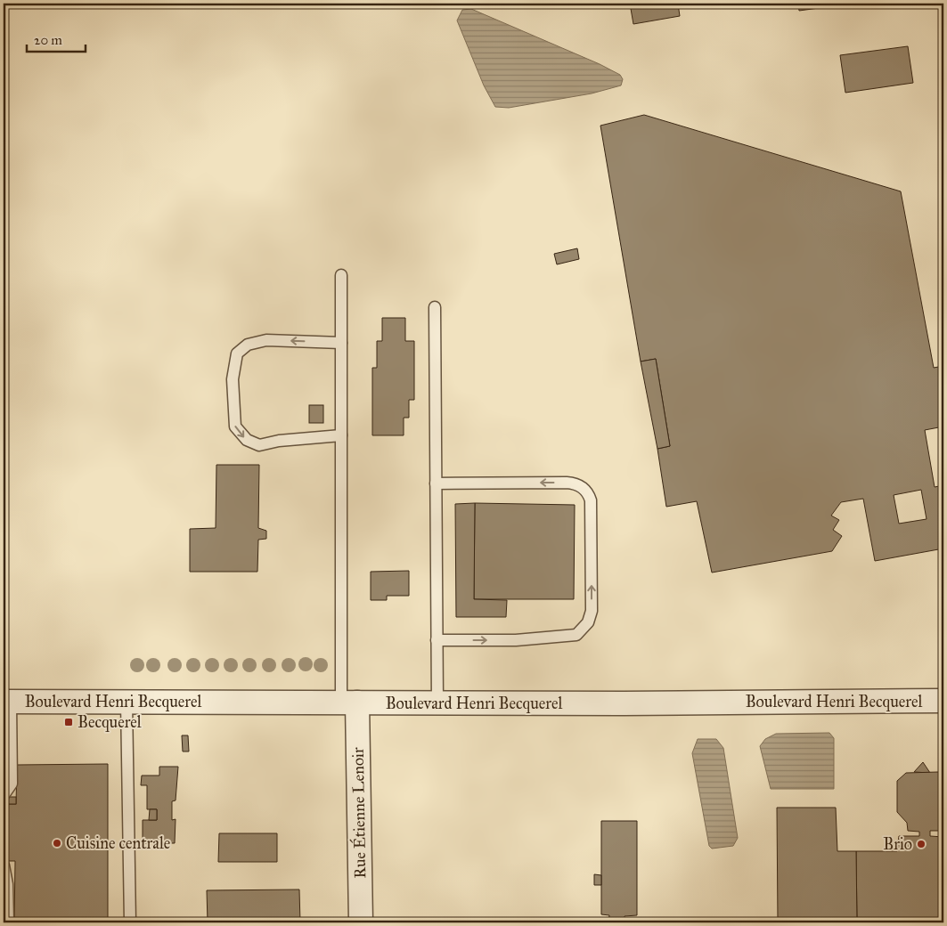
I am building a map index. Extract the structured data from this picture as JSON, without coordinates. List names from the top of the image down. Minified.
{"streets":{"street":["Boulevard Henri Becquerel","Rue Étienne Lenoir"]},"crossings":[["Boulevard Henri Becquerel","Rue Étienne Lenoir"]],"places":{"transit":["Becquerel"],"other":["Cuisine centrale","Brio"]},"scale_bar":"20 m"}
